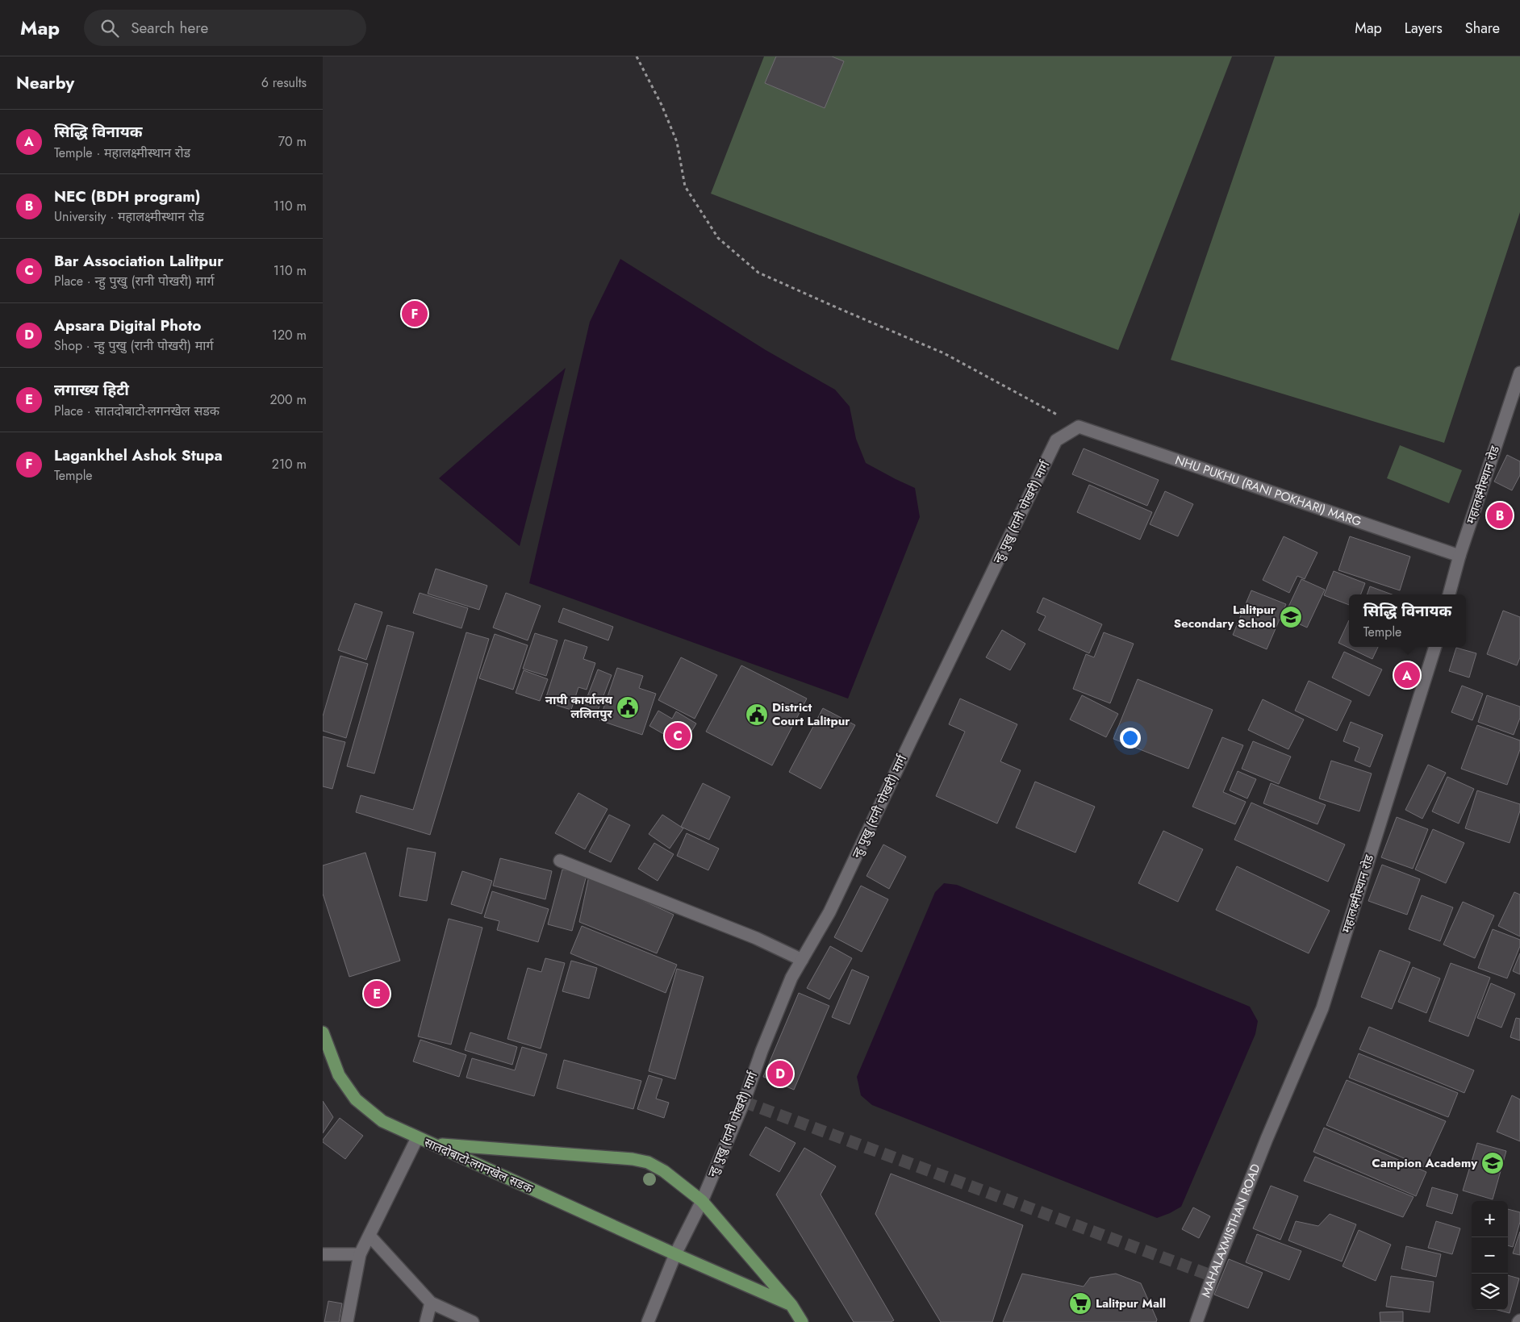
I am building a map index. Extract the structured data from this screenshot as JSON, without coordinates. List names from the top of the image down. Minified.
{"streets":{"main road":["सातदोबाटो-लगनखेल सडक"],"street":["महालक्ष्मीस्थान रोड","NHU PUKHU (RANI POKHARI) MARG","न्हु पुखु (रानी पोखरी) मार्ग","MAHALAXMISTHAN ROAD"]},"crossings":[["महालक्ष्मीस्थान रोड","NHU PUKHU (RANI POKHARI) MARG"],["महालक्ष्मीस्थान रोड","MAHALAXMISTHAN ROAD"],["NHU PUKHU (RANI POKHARI) MARG","न्हु पुखु (रानी पोखरी) मार्ग"],["न्हु पुखु (रानी पोखरी) मार्ग","सातदोबाटो-लगनखेल सडक"]],"places":{"school or university":["Lalitpur Secondary School","Campion Academy"],"public building":["नापी कार्यालय ललितपुर","District Court Lalitpur"],"supermarket":["Lalitpur Mall"]},"page":{"header":"Map","search":"Search here","nav":["Map","Layers","Share"],"heading":["Nearby","6 results"],"list":[{"mark":"A","name":"सिद्धि विनायक","note":"Temple · महालक्ष्मीस्थान रोड","value":"70 m"},{"mark":"B","name":"NEC (BDH program)","note":"University · महालक्ष्मीस्थान रोड","value":"110 m"},{"mark":"C","name":"Bar Association Lalitpur","note":"Place · न्हु पुखु (रानी पोखरी) मार्ग","value":"110 m"},{"mark":"D","name":"Apsara Digital Photo","note":"Shop · न्हु पुखु (रानी पोखरी) मार्ग","value":"120 m"},{"mark":"E","name":"लगाख्य हिटी","note":"Place · सातदोबाटो-लगनखेल सडक","value":"200 m"},{"mark":"F","name":"Lagankhel Ashok Stupa","note":"Temple","value":"210 m"}],"pins":["F","B","A","C","E","D"],"popup":["सिद्धि विनायक","Temple"],"map_buttons":["+","−"]}}
